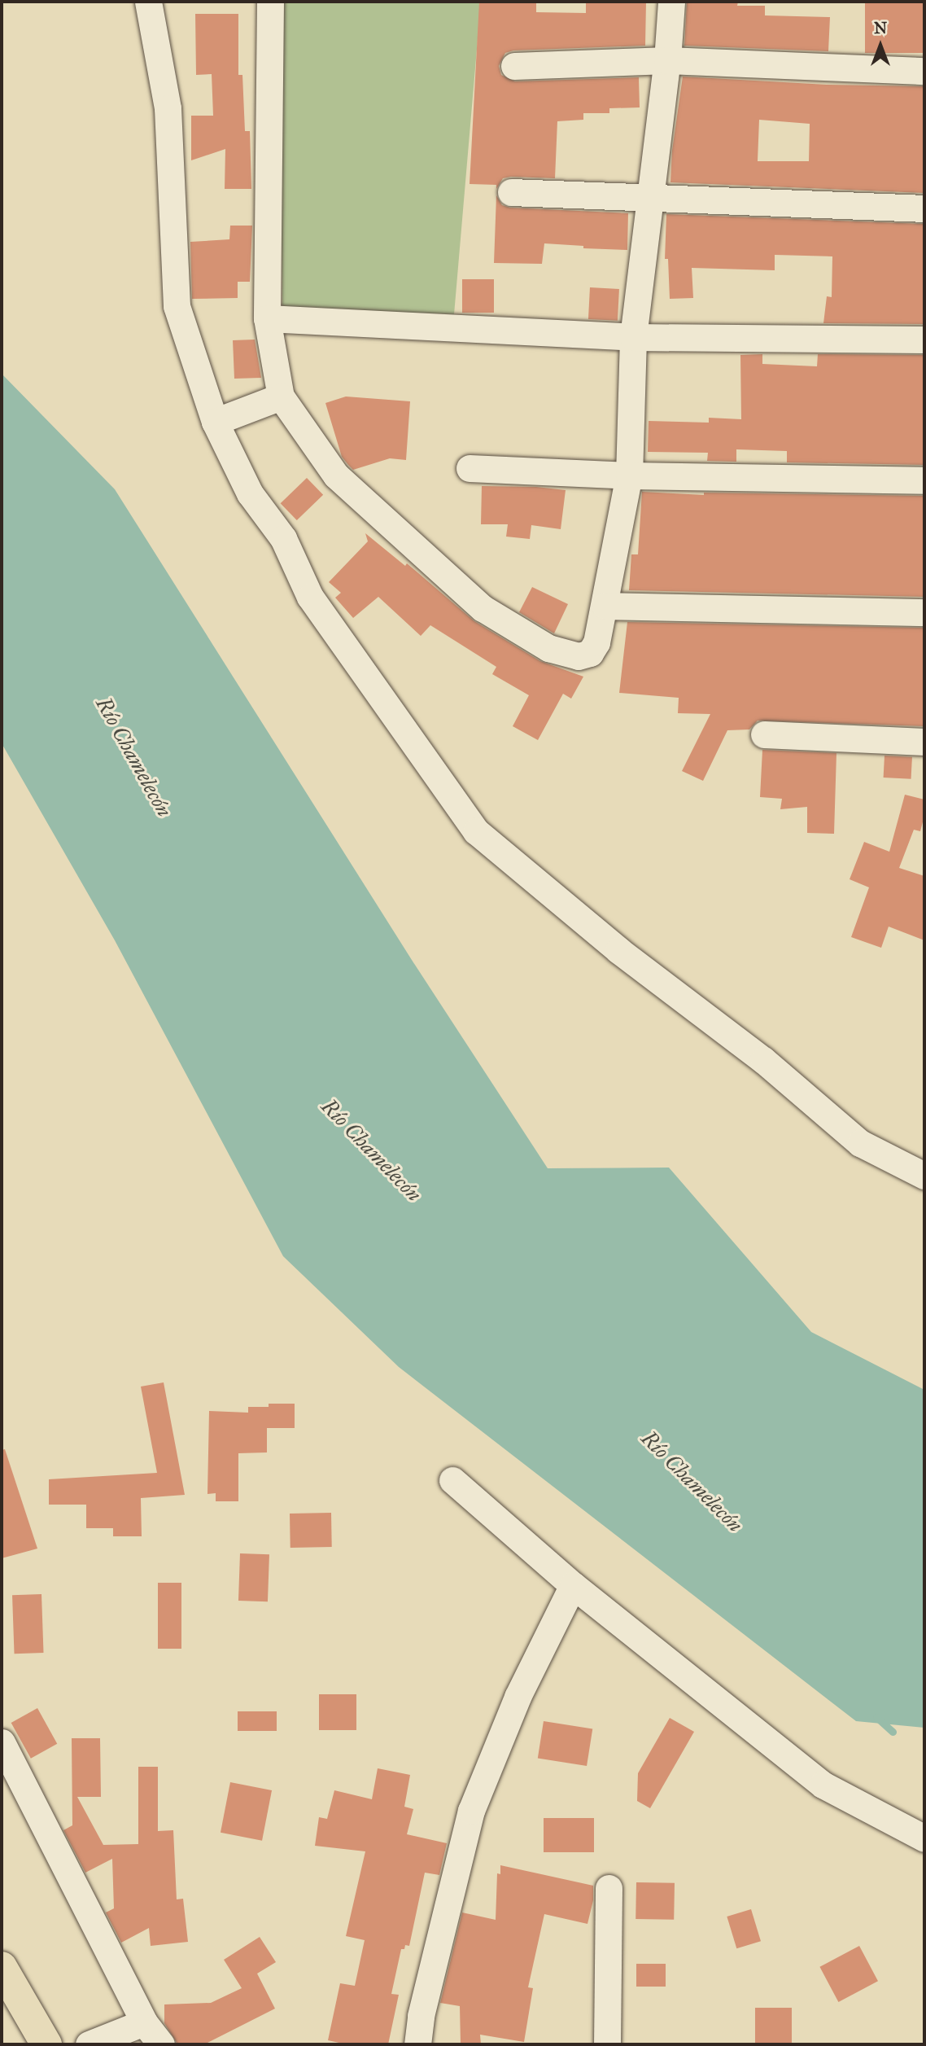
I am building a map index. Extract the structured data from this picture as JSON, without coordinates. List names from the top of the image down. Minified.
{"water":["Río Chamelecón"],"north":"top"}
